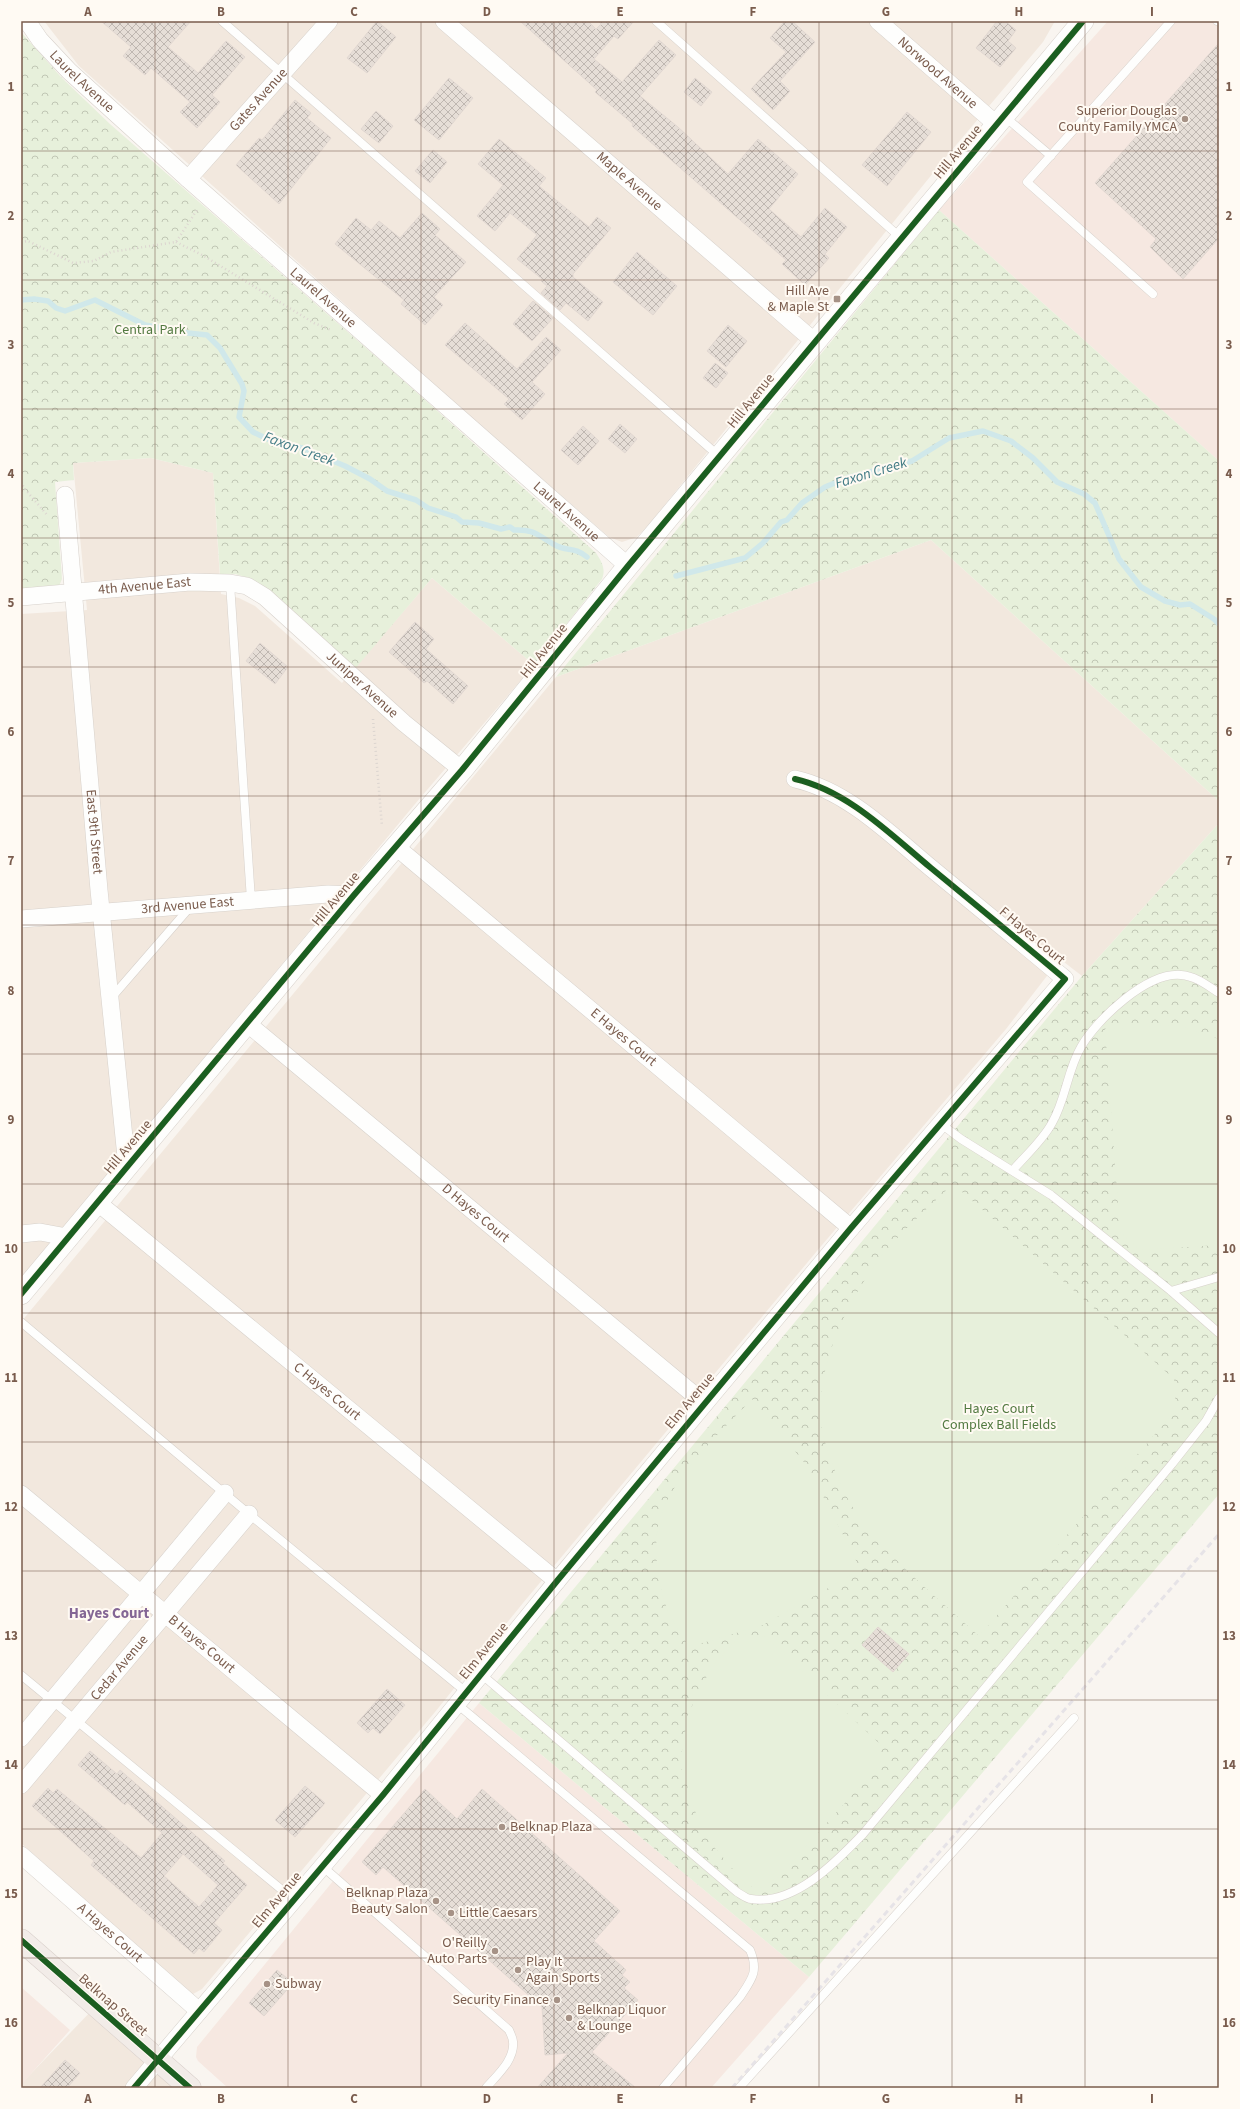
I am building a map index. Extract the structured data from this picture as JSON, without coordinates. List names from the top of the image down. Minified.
{"streets":{"highway":["Belknap Street"],"street":["Norwood Avenue","Laurel Avenue","Gates Avenue","Hill Avenue","Maple Avenue","4th Avenue East","Juniper Avenue","East 9th Street","3rd Avenue East","F Hayes Court","E Hayes Court","D Hayes Court","C Hayes Court","Elm Avenue","B Hayes Court","Cedar Avenue","A Hayes Court"]},"crossings":[["Norwood Avenue","Hill Avenue"],["Laurel Avenue","Gates Avenue"],["Laurel Avenue","Hill Avenue"],["Hill Avenue","Maple Avenue"],["Hill Avenue","Juniper Avenue"],["Hill Avenue","East 9th Street"],["Hill Avenue","3rd Avenue East"],["Hill Avenue","E Hayes Court"],["Hill Avenue","D Hayes Court"],["Hill Avenue","C Hayes Court"],["4th Avenue East","Juniper Avenue"],["4th Avenue East","East 9th Street"],["East 9th Street","3rd Avenue East"],["F Hayes Court","E Hayes Court"],["F Hayes Court","Elm Avenue"],["E Hayes Court","Elm Avenue"],["D Hayes Court","Elm Avenue"],["C Hayes Court","Elm Avenue"],["Elm Avenue","B Hayes Court"],["Elm Avenue","A Hayes Court"],["Elm Avenue","Belknap Street"],["B Hayes Court","Cedar Avenue"]],"districts":["Hayes Court"],"water":["Faxon Creek"],"parks":["Central Park","Hayes Court Complex Ball Fields"],"places":{"other":["Superior Douglas County Family YMCA","Belknap Plaza","Belknap Plaza Beauty Salon","Little Caesars","O'Reilly Auto Parts","Play It Again Sports","Subway","Security Finance","Belknap Liquor & Lounge"],"transit":["Hill Ave & Maple St"]},"grid":{"columns":["A","B","C","D","E","F","G","H","I"],"rows":["1","2","3","4","5","6","7","8","9","10","11","12","13","14","15","16"]}}
